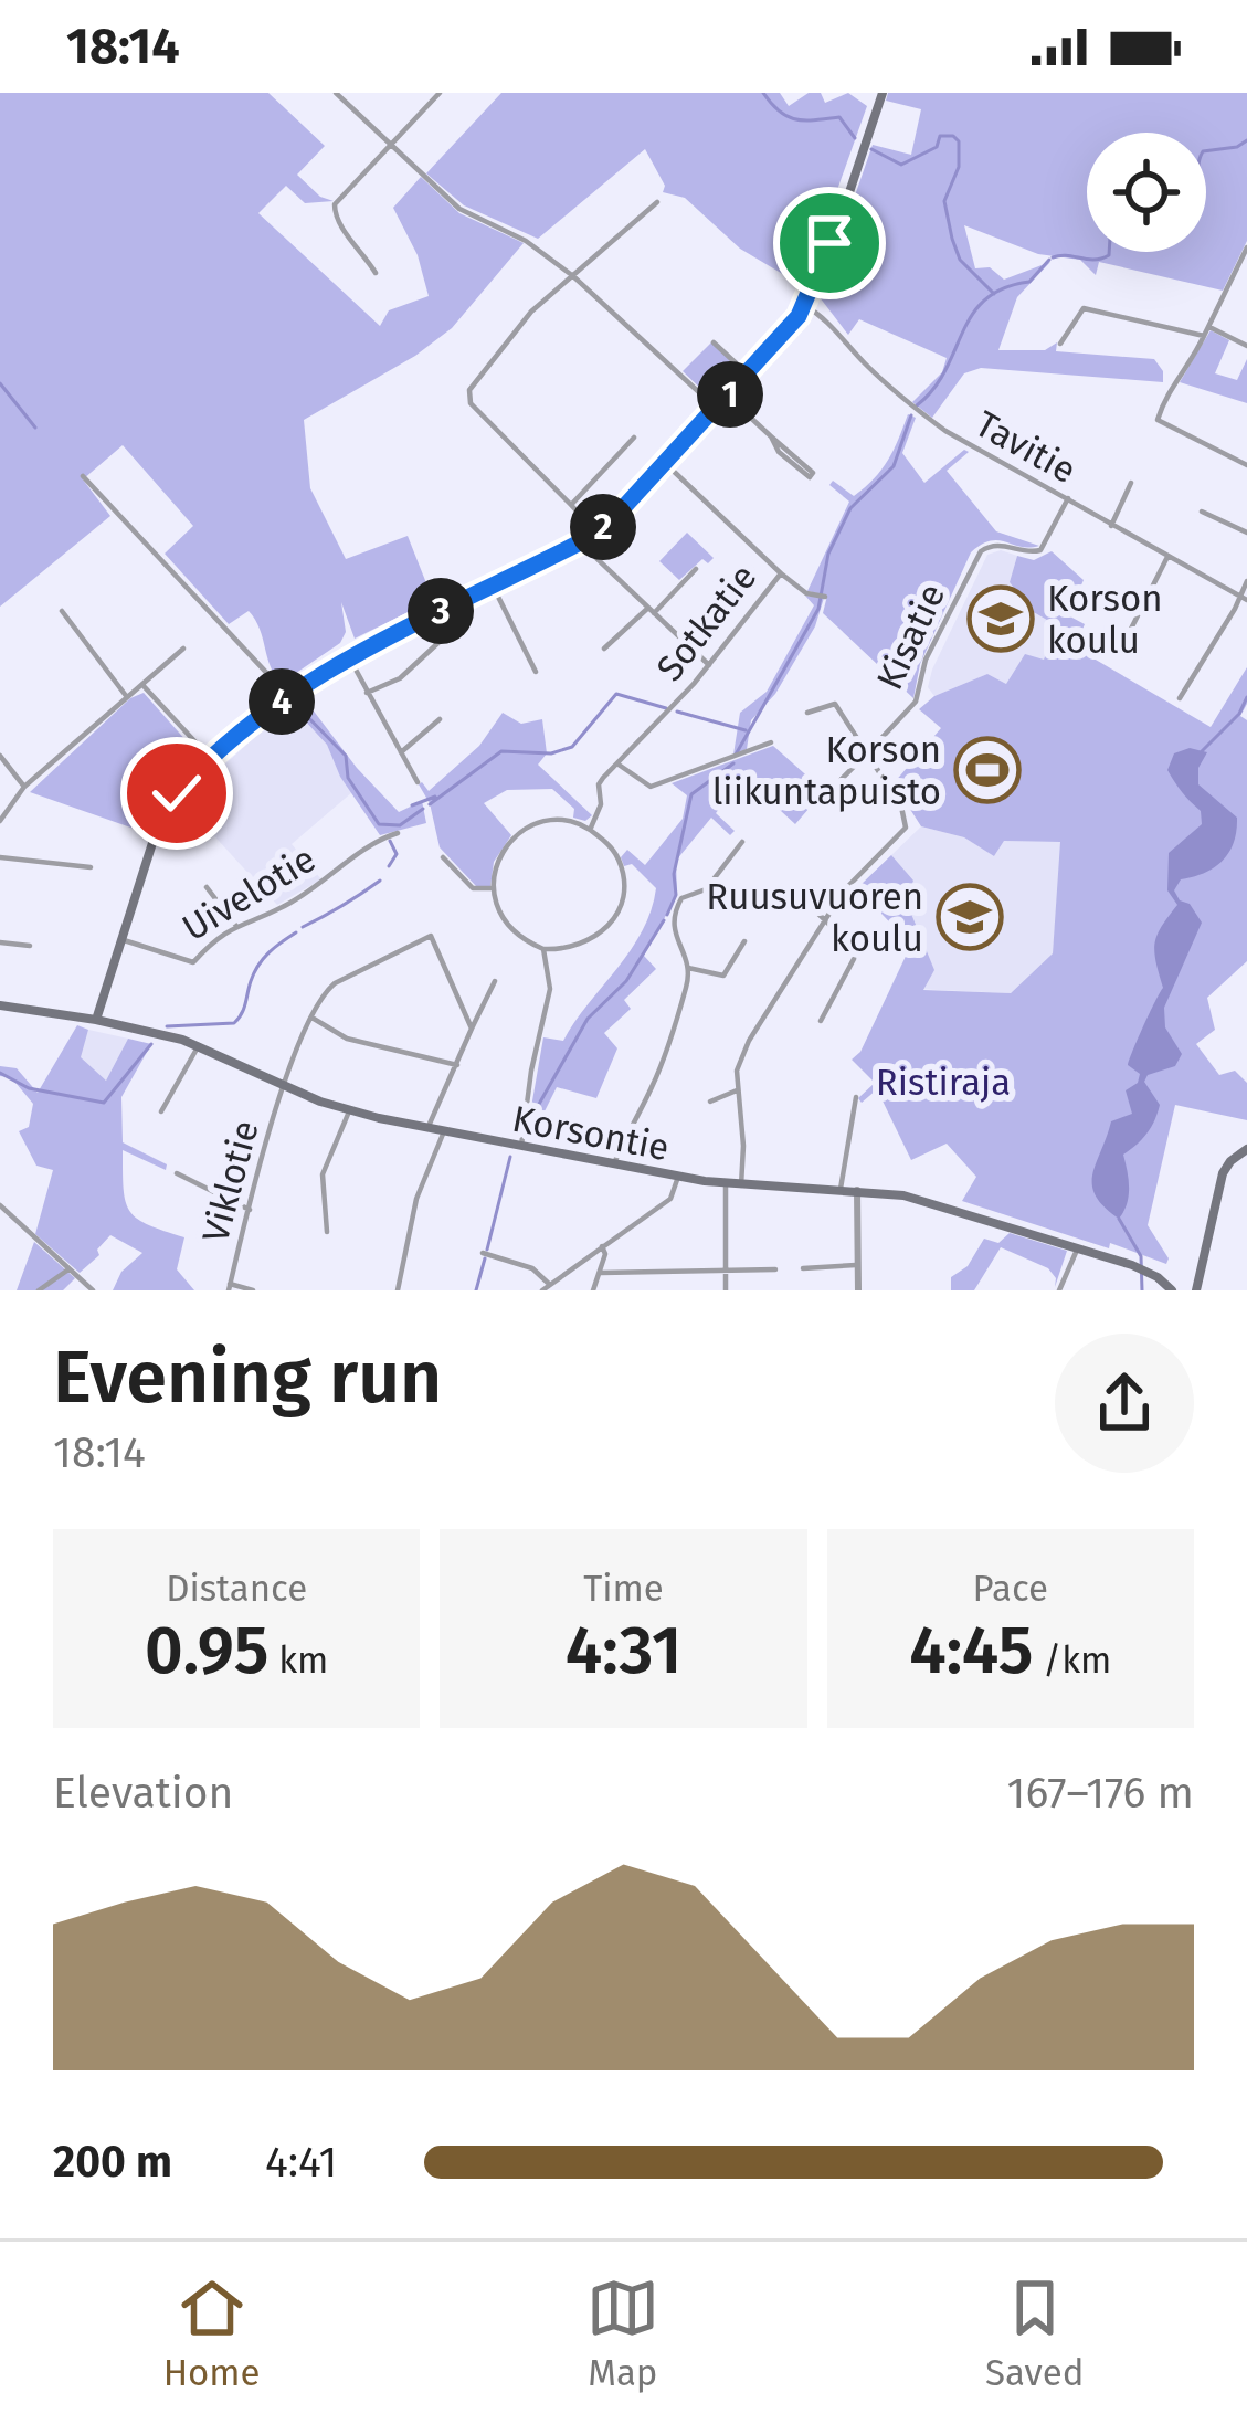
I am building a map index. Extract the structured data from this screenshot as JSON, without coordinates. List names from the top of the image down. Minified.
{"streets":{"main road":["Korsontie"],"street":["Tavitie","Sotkatie","Kisatie","Uivelotie","Viklotie"]},"crossings":[["Tavitie","Kisatie"],["Korsontie","Viklotie"]],"parks":["Ristiraja"],"places":{"school or university":["Korson koulu","Ruusuvuoren koulu"],"sports":["Korson liikuntapuisto"]},"page":{"status":"18:14","pins":["1","2","3","4"],"heading":["Evening run","18:14"],"stats":[["Distance","0.95 km"],["Time","4:31"],["Pace","4:45 /km"]],"chart":["Elevation","167–176 m"],"list":[{"name":"200 m","note":"4:41"}],"tabs":["Home","Map","Saved"]}}
